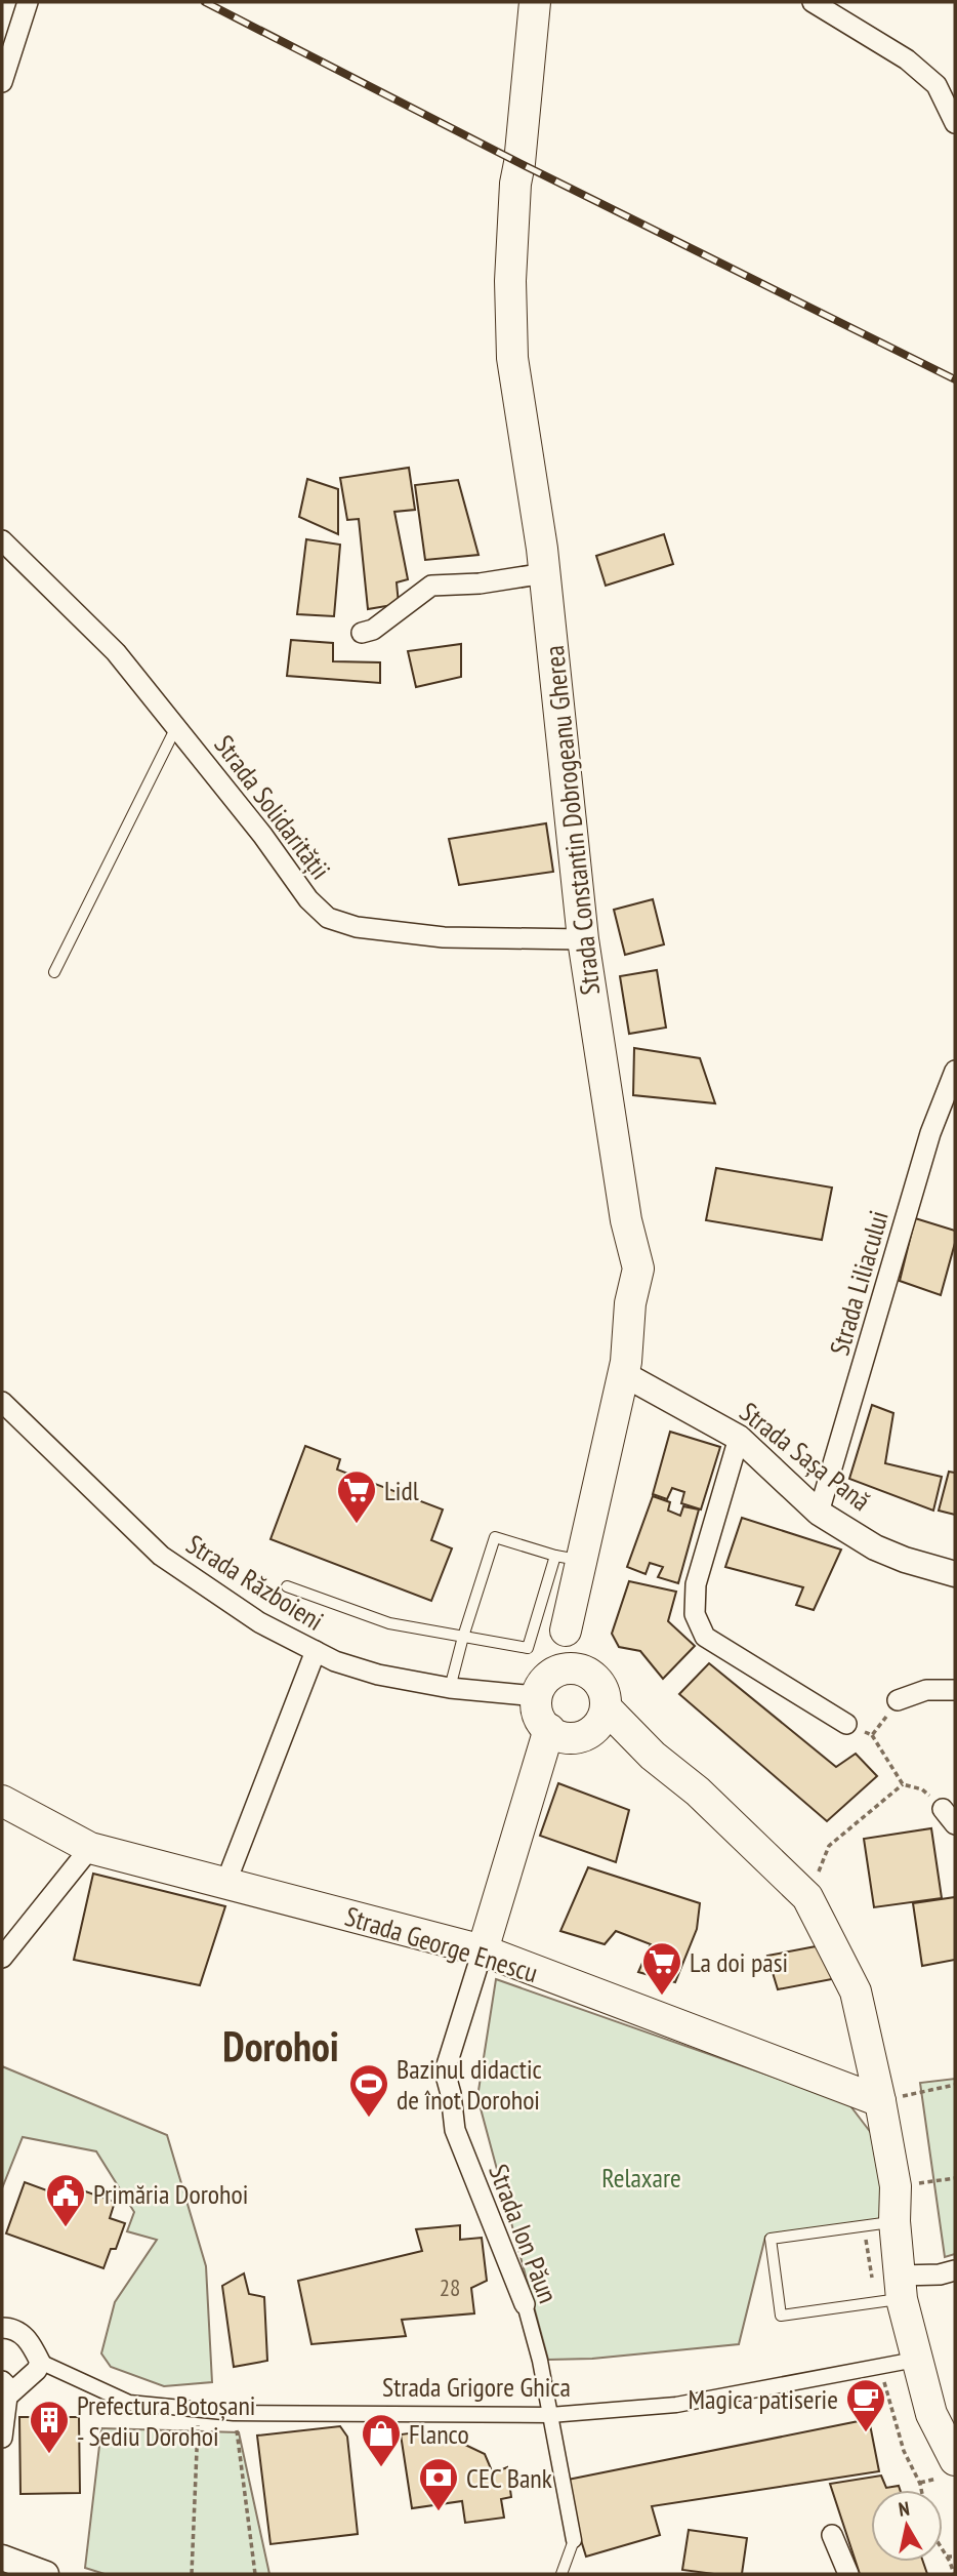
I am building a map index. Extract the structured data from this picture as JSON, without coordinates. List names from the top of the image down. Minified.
{"streets":{"main road":["Strada Constantin Dobrogeanu Gherea","Strada George Enescu"],"street":["Strada Solidarității","Strada Liliacului","Strada Sașa Pană","Strada Războieni","Strada Ion Păun","Strada Grigore Ghica"]},"crossings":[["Strada Solidarității","Strada Constantin Dobrogeanu Gherea"],["Strada Constantin Dobrogeanu Gherea","Strada Sașa Pană"],["Strada Constantin Dobrogeanu Gherea","Strada Războieni"],["Strada Liliacului","Strada Sașa Pană"],["Strada George Enescu","Strada Ion Păun"],["Strada Ion Păun","Strada Grigore Ghica"]],"districts":["Dorohoi"],"parks":["Relaxare"],"places":{"supermarket":["Lidl","La doi pasi"],"sports":["Bazinul didactic de înot Dorohoi"],"public building":["Primăria Dorohoi"],"cafe":["Magica patiserie"],"building":["Prefectura Botoșani - Sediu Dorohoi"],"shop":["Flanco"],"bank":["CEC Bank"]},"house_numbers":["28"],"north":"top"}
